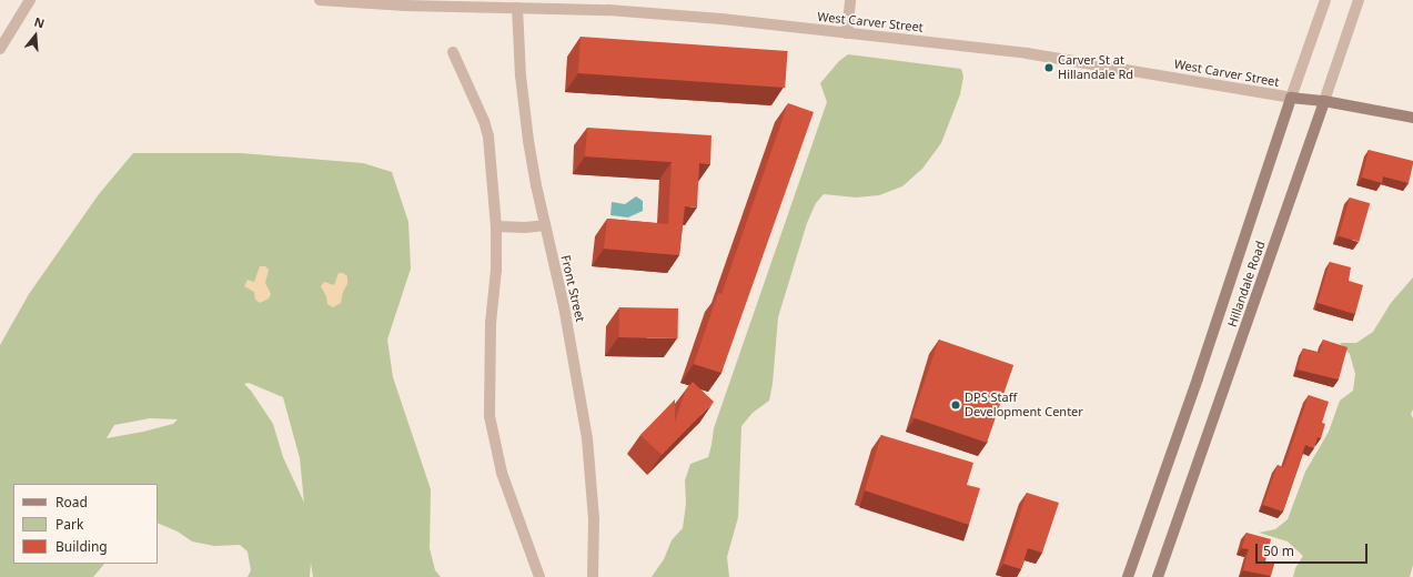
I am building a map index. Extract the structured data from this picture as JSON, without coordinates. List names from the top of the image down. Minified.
{"streets":{"main road":["West Carver Street","Hillandale Road"],"street":["Front Street"]},"crossings":[["West Carver Street","Hillandale Road"],["West Carver Street","Front Street"]],"places":["Carver St at Hillandale Rd","DPS Staff Development Center"],"legend":["Road","Park","Building"],"scale_bar":"50 m","north":"top"}
